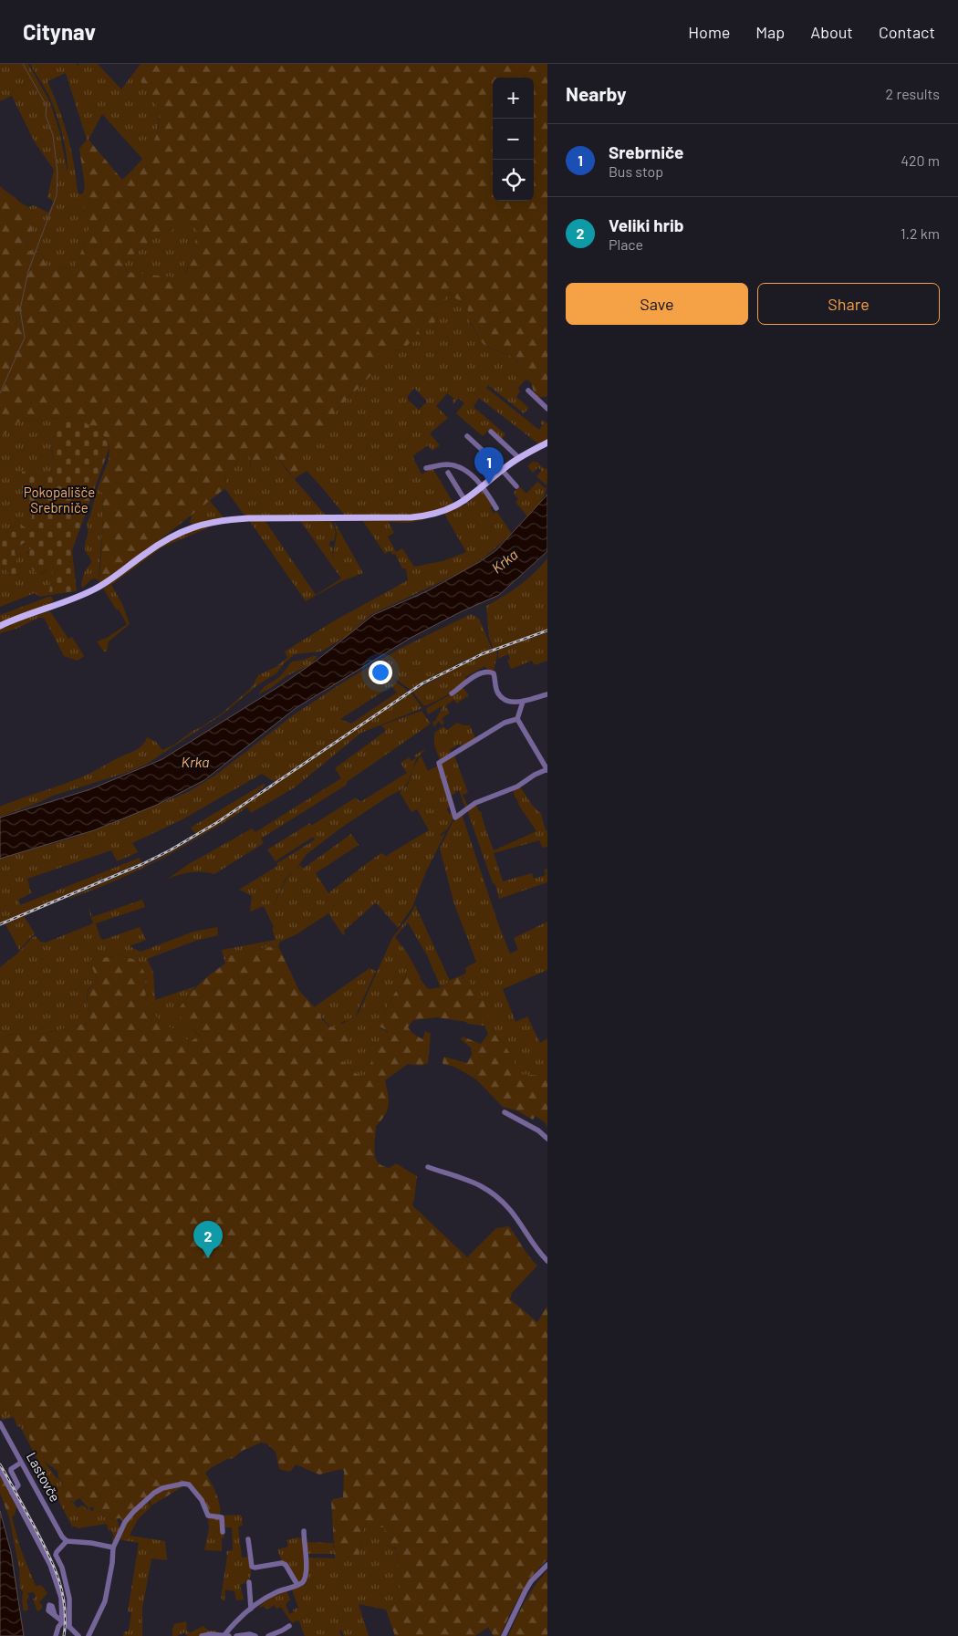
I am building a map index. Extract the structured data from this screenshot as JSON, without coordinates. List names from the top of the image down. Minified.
{"streets":{"street":["Lastovče"]},"water":["Krka"],"parks":["Pokopališče Srebrniče"],"page":{"header":"Citynav","nav":["Home","Map","About","Contact"],"heading":["Nearby","2 results"],"map_buttons":["+","−"],"list":[{"mark":"1","name":"Srebrniče","note":"Bus stop","value":"420 m"},{"mark":"2","name":"Veliki hrib","note":"Place","value":"1.2 km"}],"buttons":["Save","Share"],"pins":["1","2"]}}
